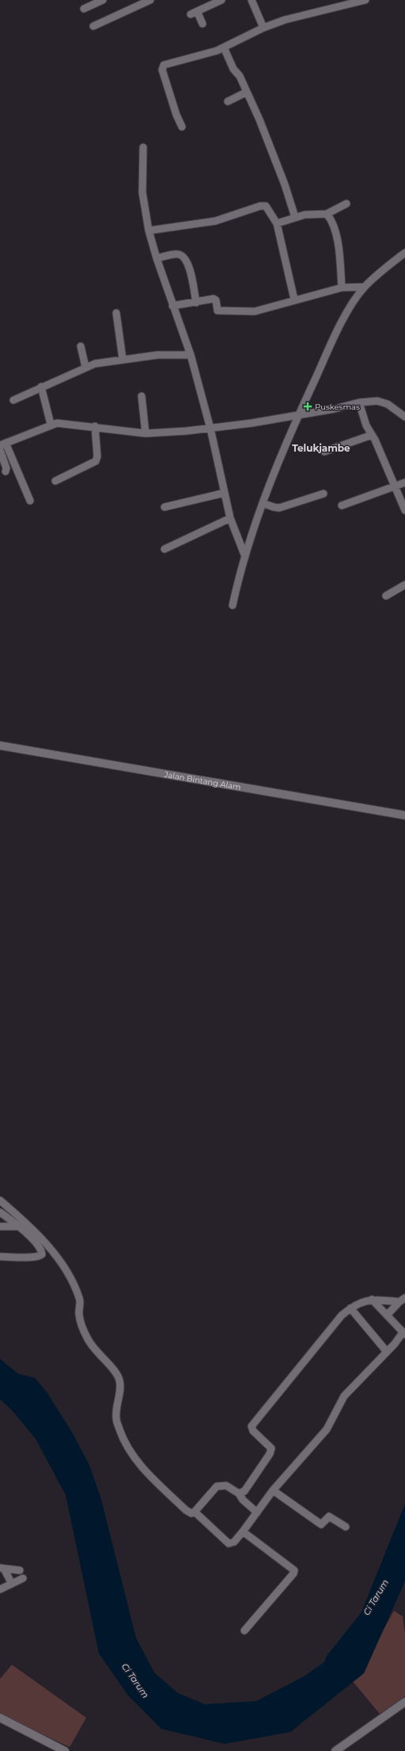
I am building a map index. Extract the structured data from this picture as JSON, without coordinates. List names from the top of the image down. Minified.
{"streets":{"street":["Jalan Bintang Alam"]},"districts":["Telukjambe"],"water":["Ci Tarum"],"places":{"health":["Puskesmas"]}}
